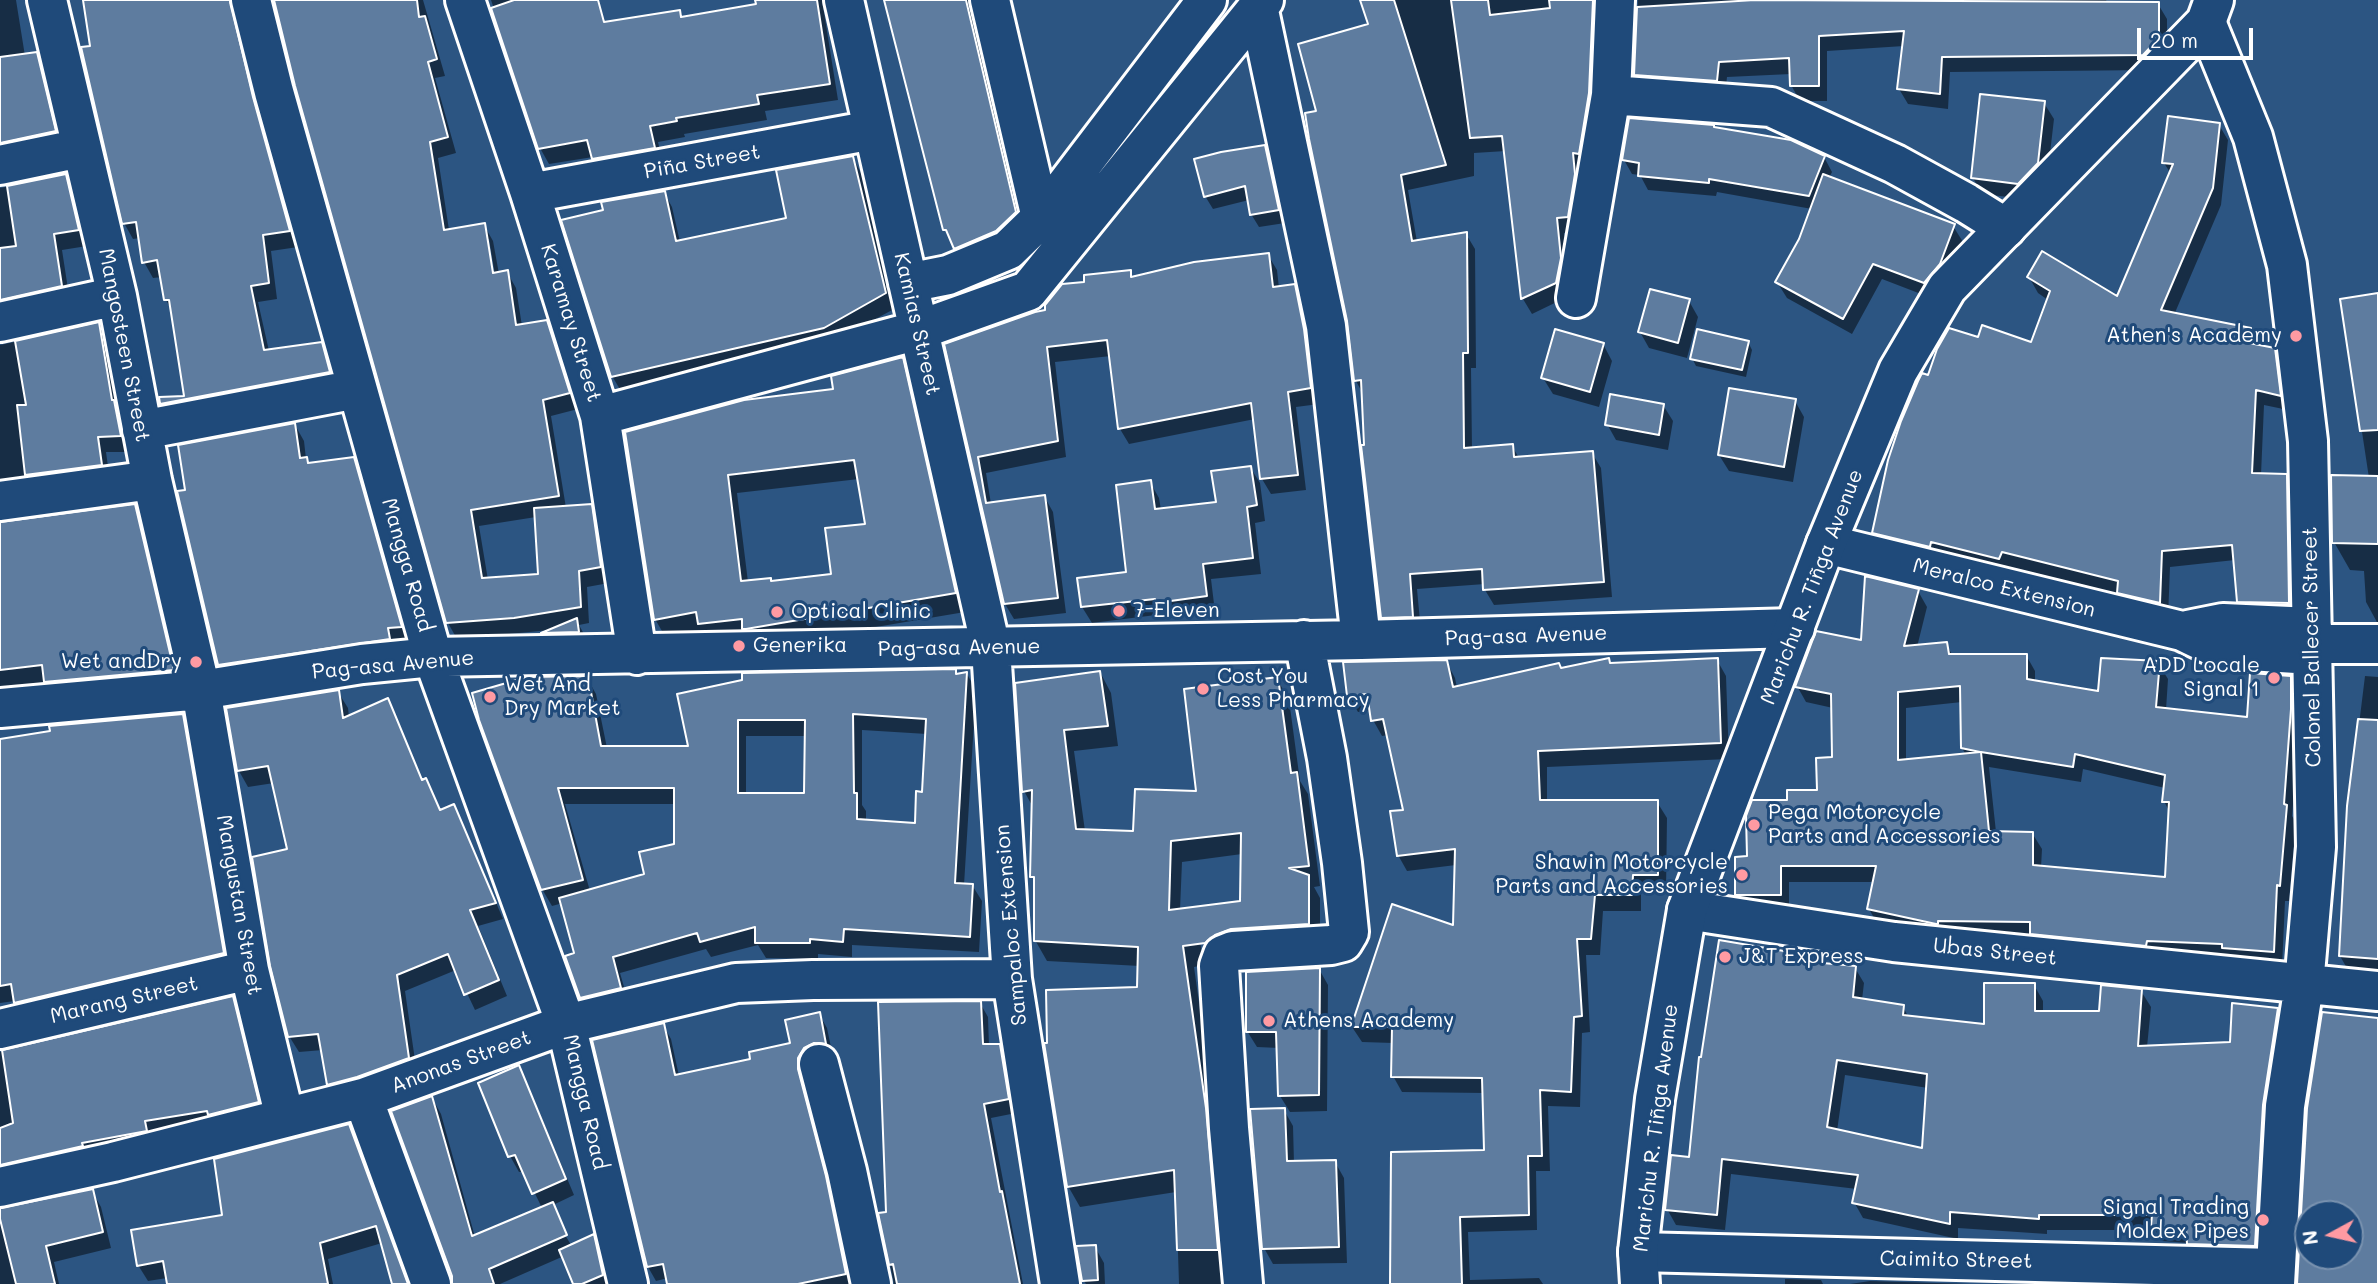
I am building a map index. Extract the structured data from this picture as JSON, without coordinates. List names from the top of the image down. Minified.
{"streets":{"street":["Piña Street","Karamay Street","Kamias Street","Mangosteen Street","Mangga Road","Marichu R. Tiñga Avenue","Meralco Extension","Pag-asa Avenue","Colonel Ballecer Street","Mangustan Street","Sampaloc Extension","Ubas Street","Marang Street","Anonas Street","Caimito Street"]},"crossings":[["Piña Street","Karamay Street"],["Piña Street","Kamias Street"],["Karamay Street","Pag-asa Avenue"],["Kamias Street","Pag-asa Avenue"],["Kamias Street","Sampaloc Extension"],["Mangosteen Street","Pag-asa Avenue"],["Mangosteen Street","Mangustan Street"],["Mangga Road","Pag-asa Avenue"],["Mangga Road","Anonas Street"],["Marichu R. Tiñga Avenue","Meralco Extension"],["Marichu R. Tiñga Avenue","Pag-asa Avenue"],["Marichu R. Tiñga Avenue","Colonel Ballecer Street"],["Marichu R. Tiñga Avenue","Ubas Street"],["Marichu R. Tiñga Avenue","Caimito Street"],["Meralco Extension","Colonel Ballecer Street"],["Pag-asa Avenue","Mangustan Street"],["Pag-asa Avenue","Sampaloc Extension"],["Colonel Ballecer Street","Ubas Street"],["Colonel Ballecer Street","Caimito Street"],["Mangustan Street","Marang Street"],["Mangustan Street","Anonas Street"],["Sampaloc Extension","Anonas Street"]],"places":["Athen's Academy","7-Eleven","Optical Clinic","Generika","Wet andDry","ADD Locale Signal 1","Cost You Less Pharmacy","Wet And Dry Market","Pega Motorcycle Parts and Accessories","Shawin Motorcycle Parts and Accessories","J&T Express","Athens Academy","Signal Trading Moldex Pipes"],"scale_bar":"20 m","north":"left"}
